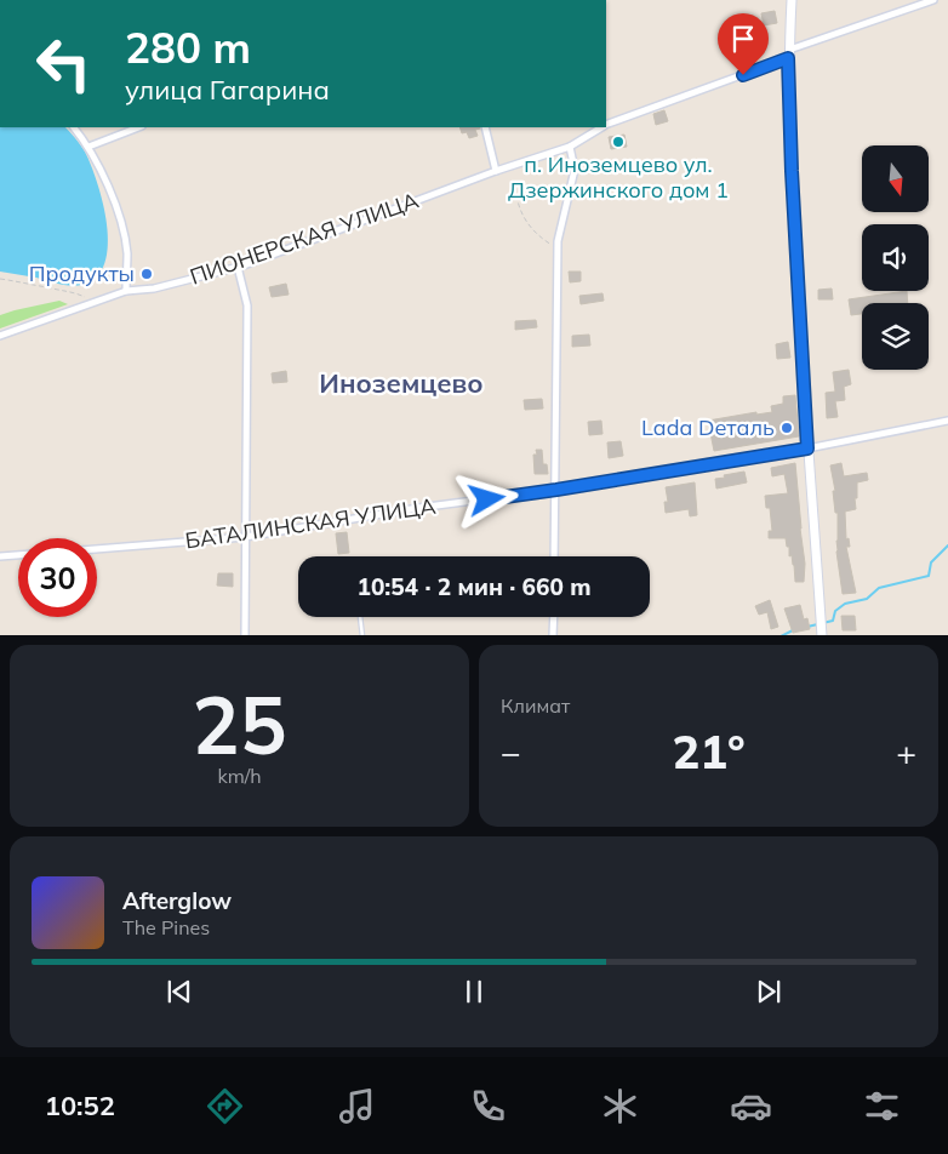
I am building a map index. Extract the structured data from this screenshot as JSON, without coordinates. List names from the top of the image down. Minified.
{"streets":{"street":["ПИОНЕРСКАЯ УЛИЦА","БАТАЛИНСКАЯ УЛИЦА"]},"districts":["Иноземцево"],"places":["п. Иноземцево ул. Дзержинского дом 1","Продукты","Lada Dеталь"],"north":"bottom","page":{"turn":["280 m","улица Гагарина"],"limit":"30","trip":"10:54 · 2 мин · 660 m","tile":[["25","km/h"],"Климат"],"heat":["−","21°","+"],"song":["Afterglow","The Pines"],"tabs":"10:52"}}
